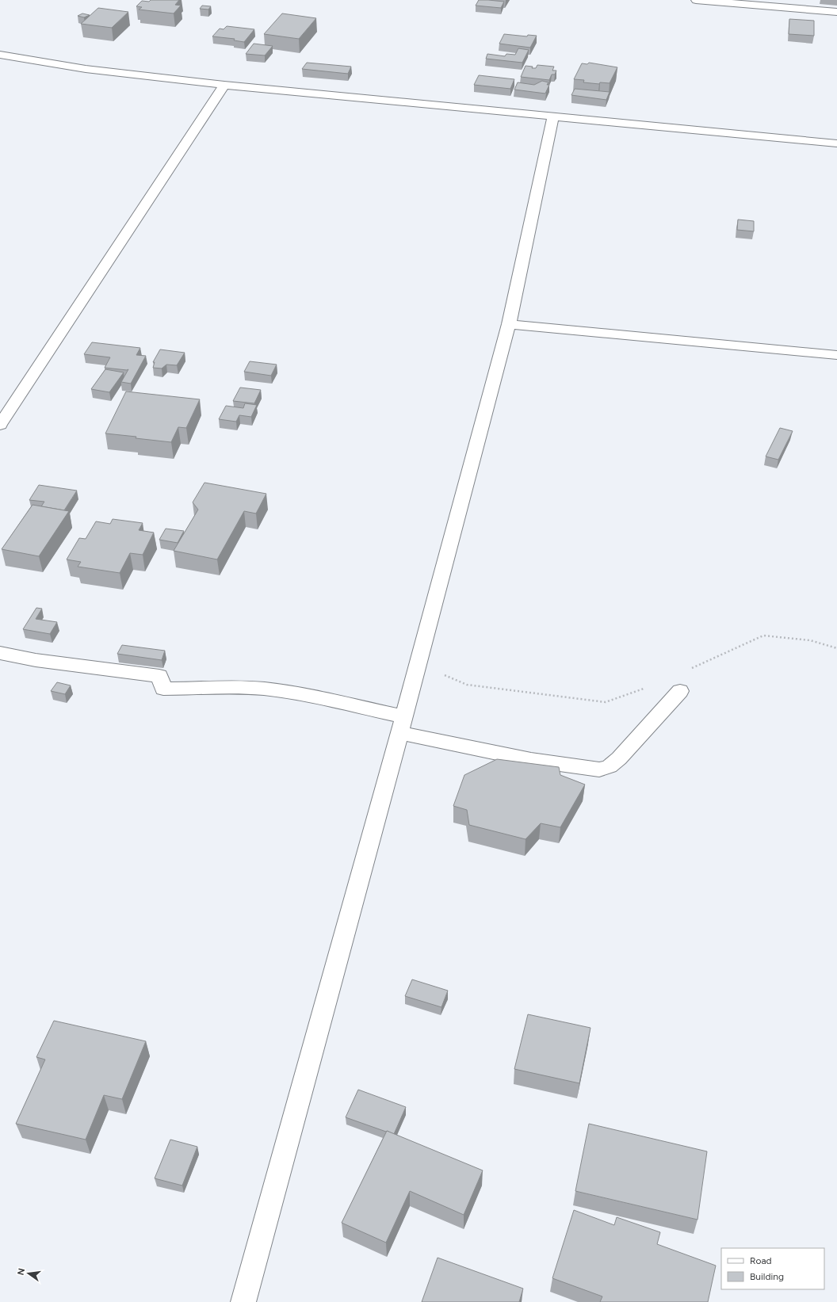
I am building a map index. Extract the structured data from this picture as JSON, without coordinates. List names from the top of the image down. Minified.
{"legend":["Road","Building"],"north":"left"}
